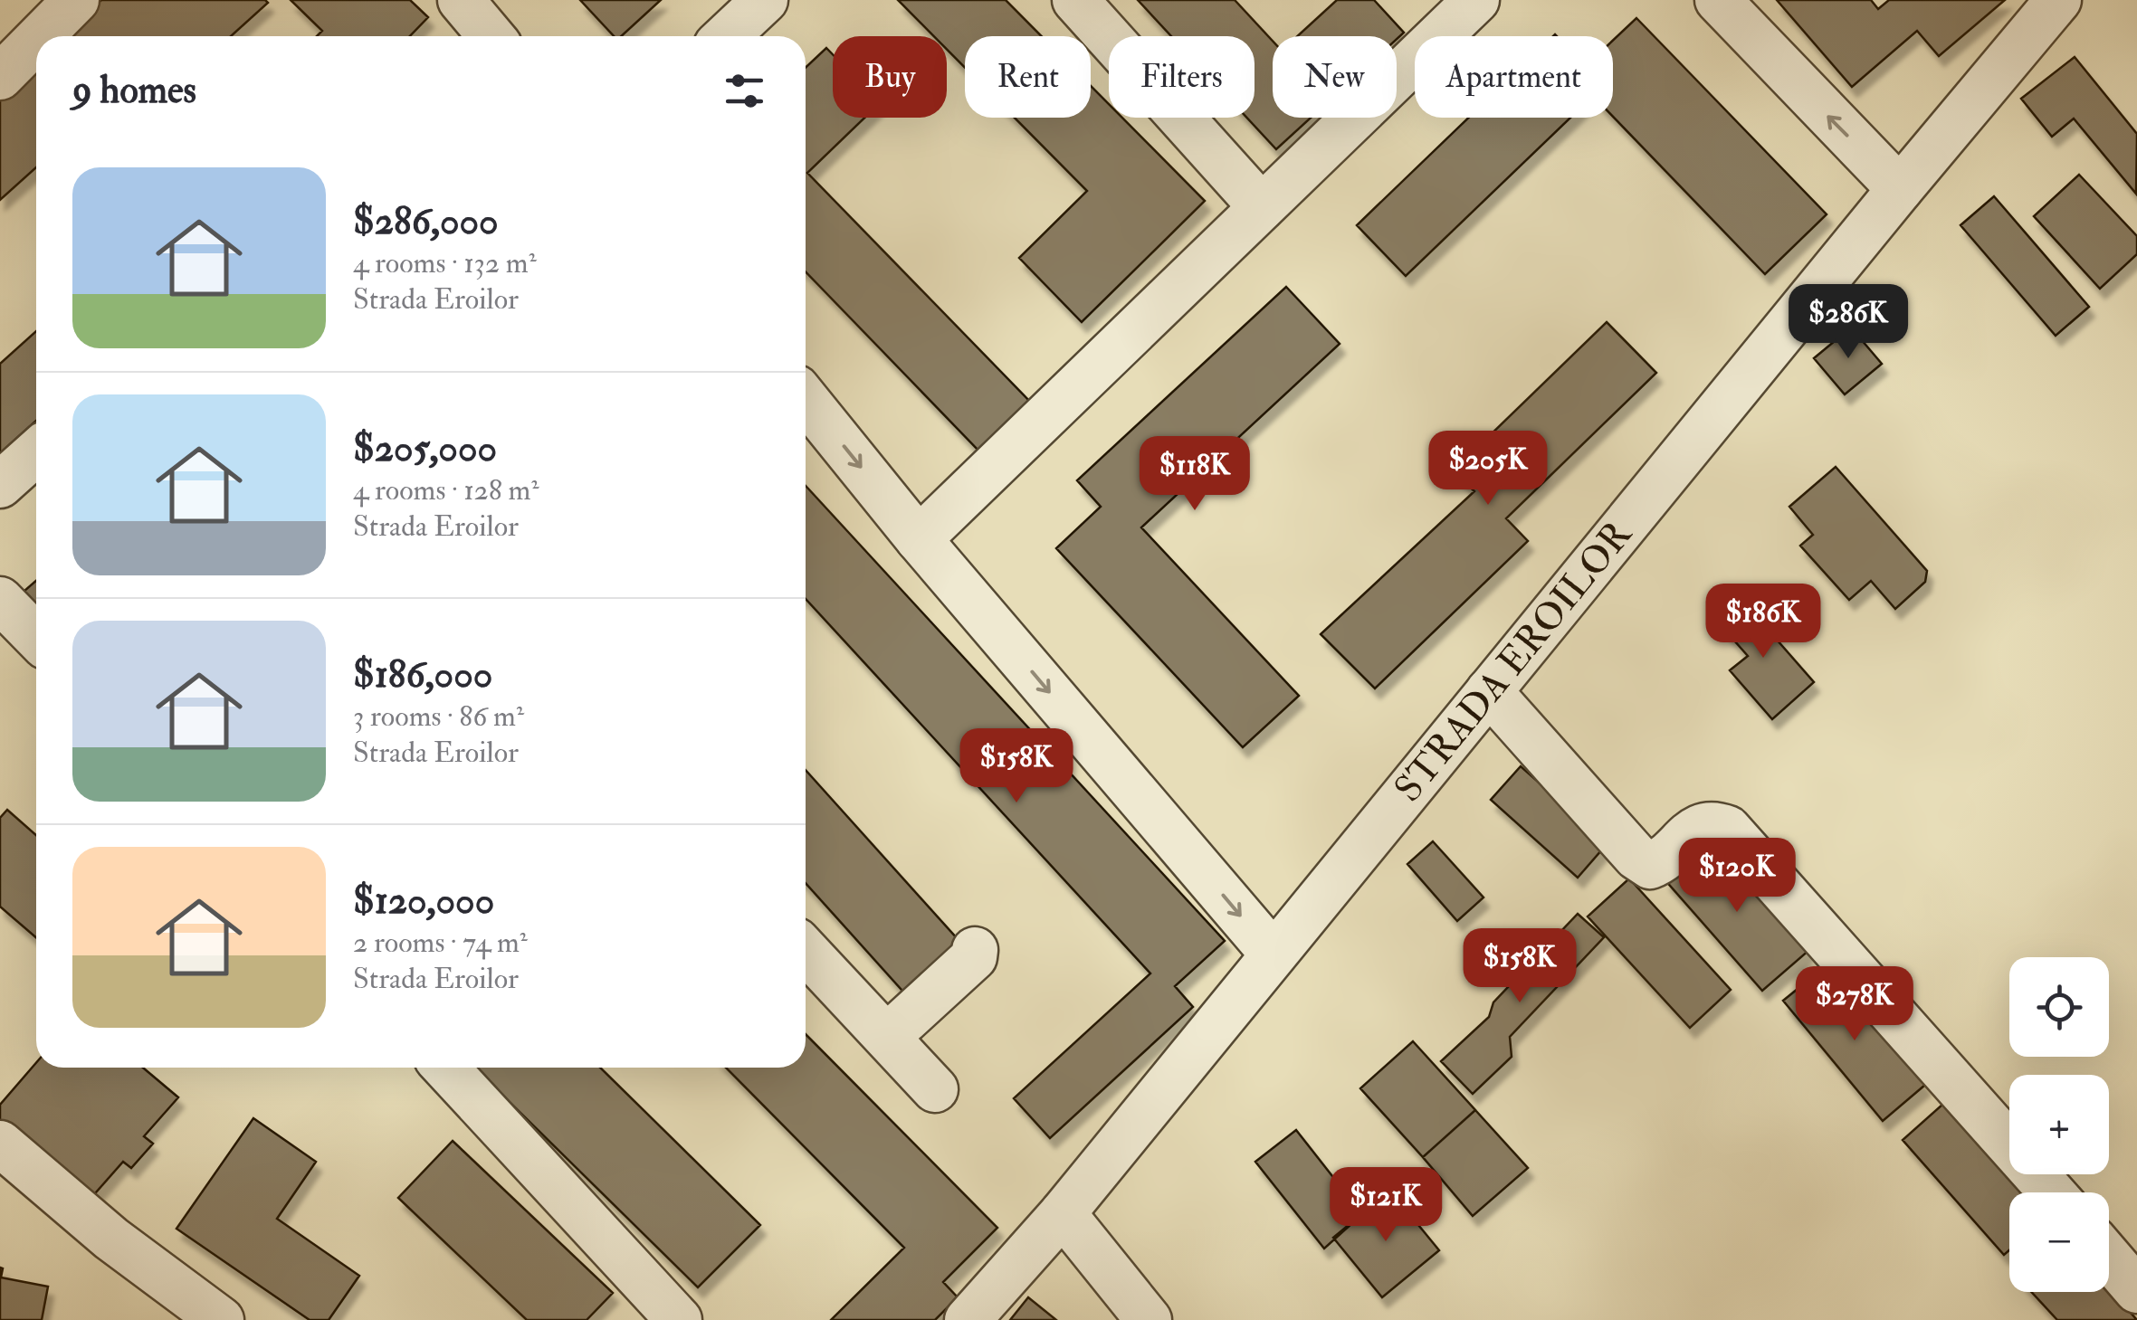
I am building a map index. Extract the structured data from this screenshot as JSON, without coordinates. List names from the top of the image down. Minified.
{"streets":{"street":["STRADA EROILOR"]},"page":{"chip":["Buy","Rent","Filters","New","Apartment"],"heading":"9 homes","list":[{"name":"$286,000","note":"4 rooms · 132 m² · Strada Eroilor"},{"name":"$205,000","note":"4 rooms · 128 m² · Strada Eroilor"},{"name":"$186,000","note":"3 rooms · 86 m² · Strada Eroilor"},{"name":"$120,000","note":"2 rooms · 74 m² · Strada Eroilor"}],"price":["$286K","$205K","$118K","$186K","$158K","$120K","$158K","$278K","$121K"],"map_buttons":["+","−"]}}
